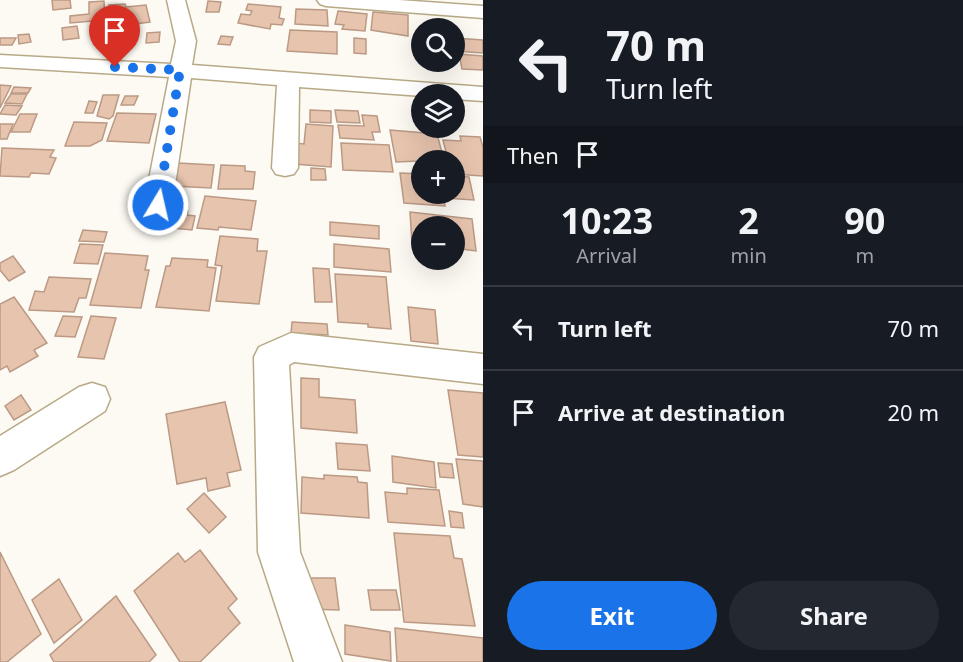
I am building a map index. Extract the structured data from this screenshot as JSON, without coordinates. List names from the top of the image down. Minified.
{"page":{"turn":["70 m","Turn left"],"map_buttons":["+","−"],"then":"Then","eta":["10:23","Arrival","2","min","90","m"],"list":[{"name":"Turn left","value":"70 m"},{"name":"Arrive at destination","value":"20 m"}],"buttons":["Exit","Share"]}}
